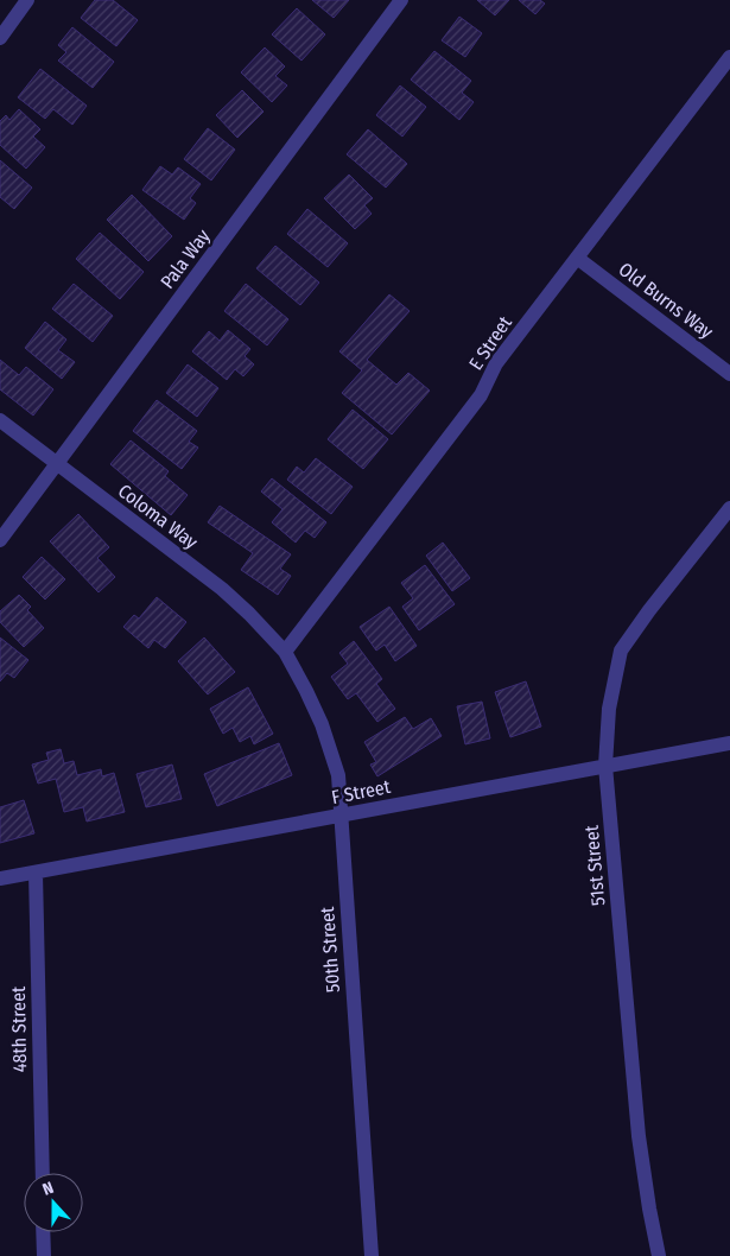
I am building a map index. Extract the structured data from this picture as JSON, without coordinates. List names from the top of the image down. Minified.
{"streets":{"street":["Pala Way","Old Burns Way","E Street","Coloma Way","F Street","51st Street","50th Street","48th Street"]},"crossings":[["Pala Way","Coloma Way"],["Old Burns Way","E Street"],["E Street","Coloma Way"],["E Street","50th Street"],["Coloma Way","50th Street"],["F Street","51st Street"],["F Street","50th Street"],["F Street","48th Street"]],"north":"top"}
